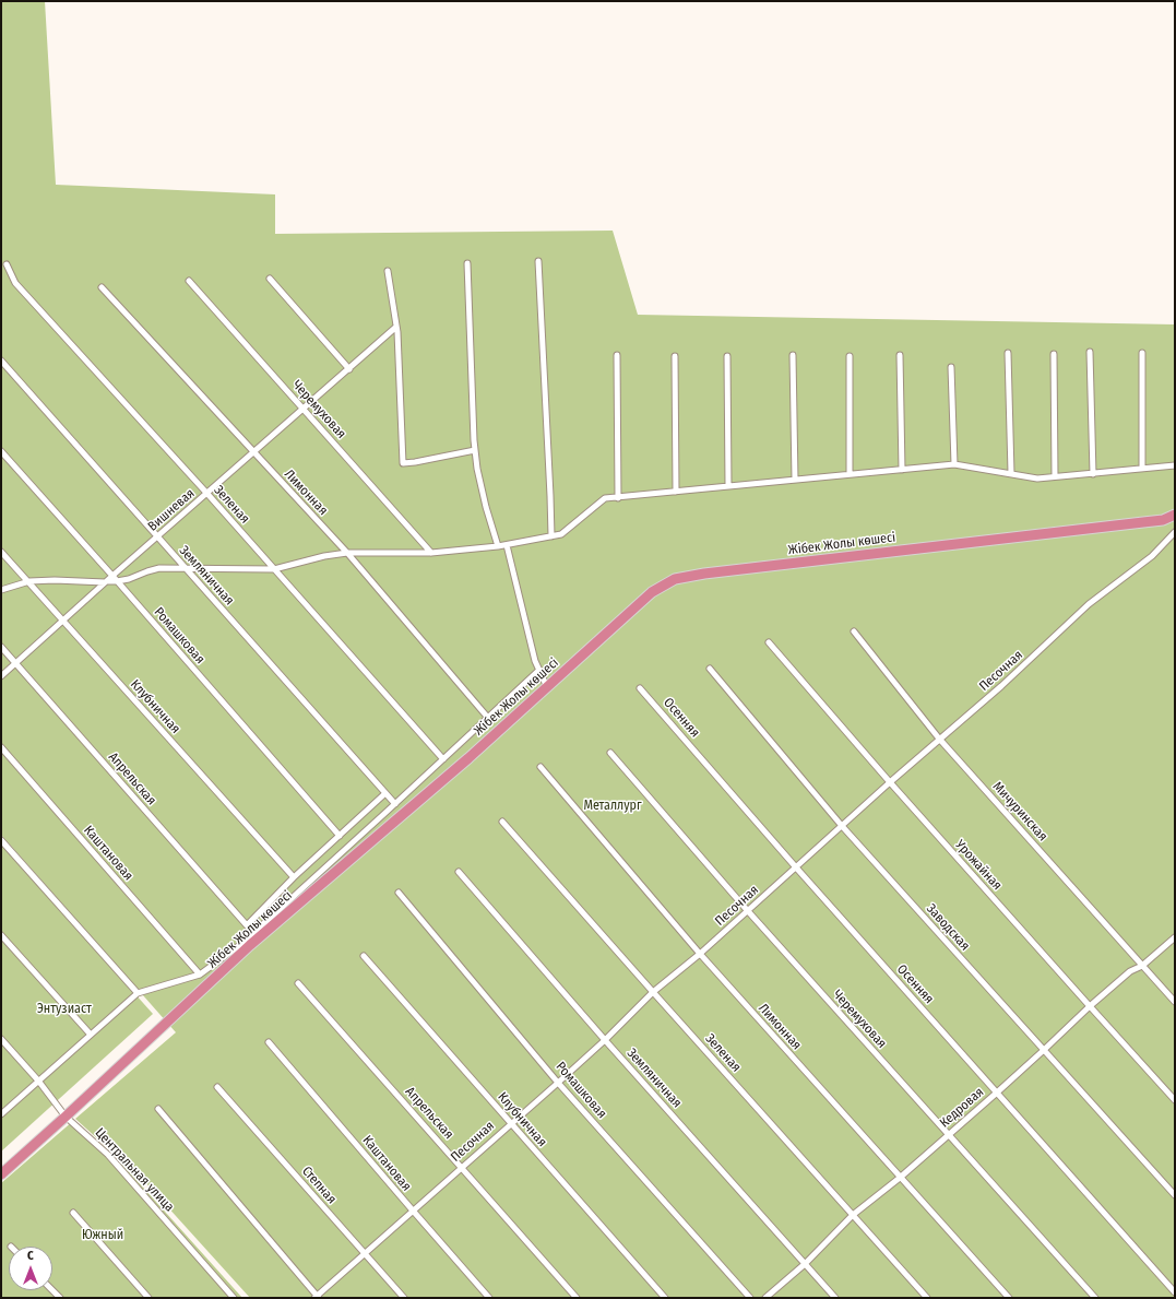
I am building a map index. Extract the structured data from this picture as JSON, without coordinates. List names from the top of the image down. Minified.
{"streets":{"highway":["Жібек Жолы көшесі"],"street":["Черемуховая","Лимонная","Зеленая","Вишневая","Земляничная","Ромашковая","Песочная","Клубничная","Осенняя","Апрельская","Мичуринская","Каштановая","Урожайная","Заводская","Кедровая","Центральная улица","Степная"]},"crossings":[["Черемуховая","Вишневая"],["Черемуховая","Песочная"],["Черемуховая","Кедровая"],["Лимонная","Вишневая"],["Лимонная","Песочная"],["Лимонная","Кедровая"],["Зеленая","Вишневая"],["Зеленая","Песочная"],["Зеленая","Кедровая"],["Вишневая","Земляничная"],["Вишневая","Ромашковая"],["Вишневая","Клубничная"],["Вишневая","Апрельская"],["Жібек Жолы көшесі","Центральная улица"],["Земляничная","Песочная"],["Земляничная","Кедровая"],["Ромашковая","Песочная"],["Песочная","Клубничная"],["Песочная","Осенняя"],["Песочная","Апрельская"],["Песочная","Мичуринская"],["Песочная","Каштановая"],["Песочная","Урожайная"],["Песочная","Заводская"],["Песочная","Степная"],["Клубничная","Апрельская"],["Осенняя","Кедровая"],["Мичуринская","Кедровая"],["Урожайная","Кедровая"],["Заводская","Кедровая"]],"parks":["Металлург","Энтузиаст","Южный"],"north":"top"}
